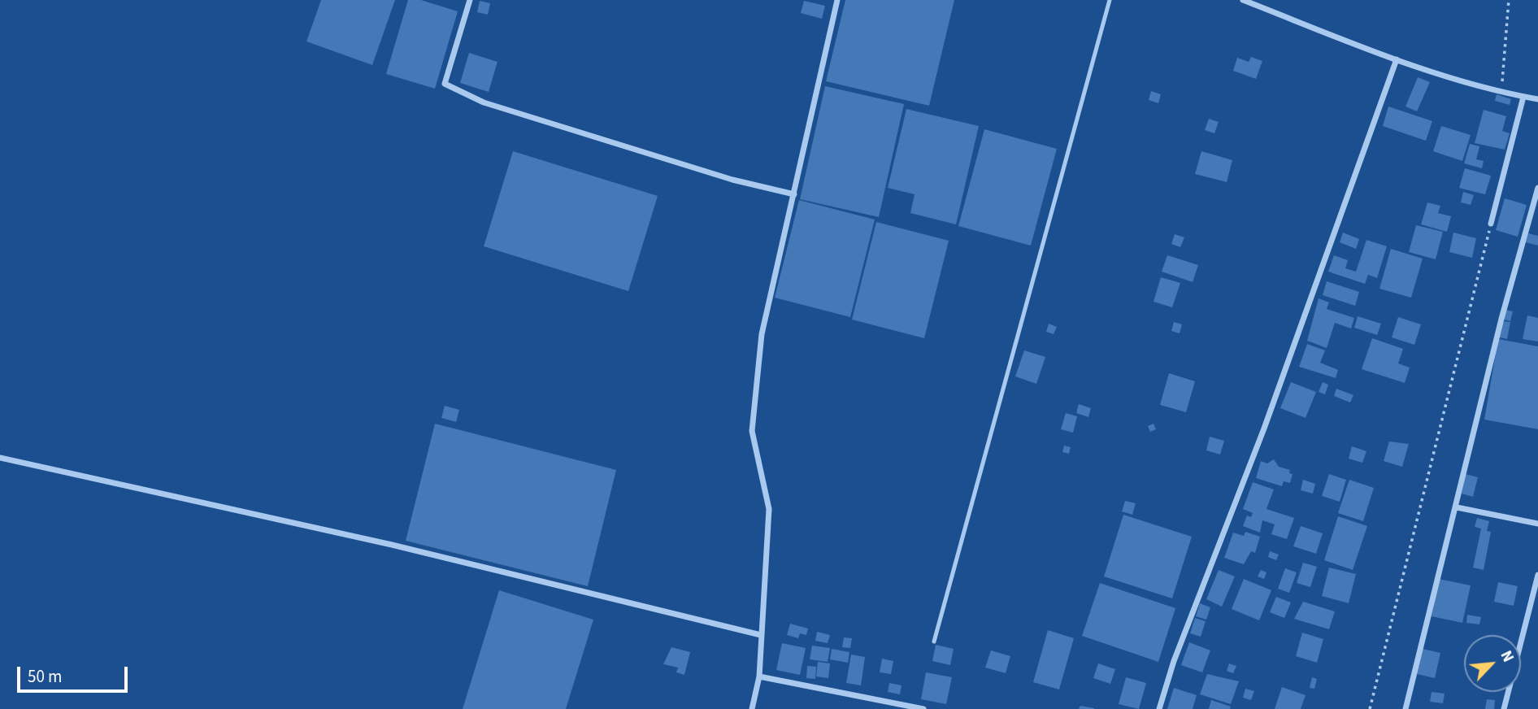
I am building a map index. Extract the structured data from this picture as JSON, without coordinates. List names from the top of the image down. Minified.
{"scale_bar":"50 m","north":"top right"}
